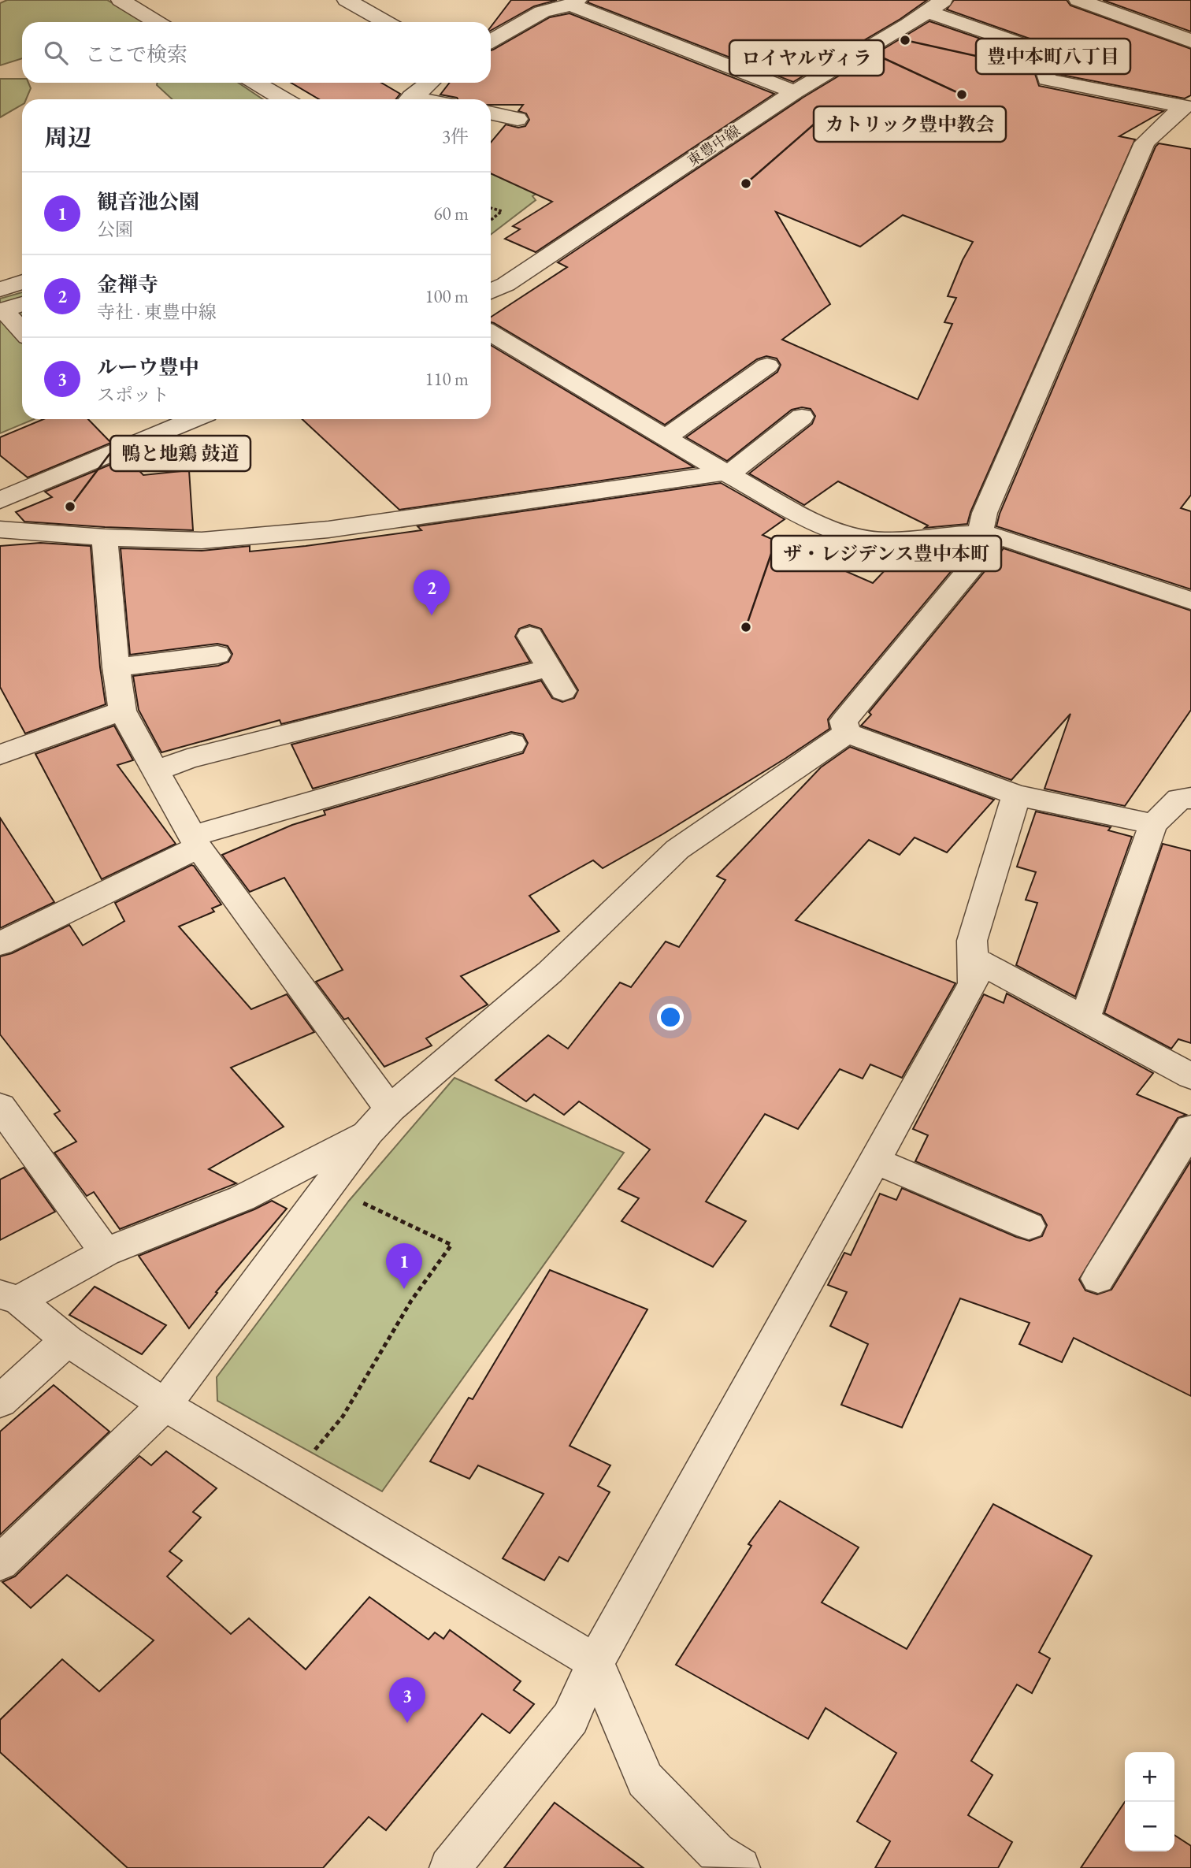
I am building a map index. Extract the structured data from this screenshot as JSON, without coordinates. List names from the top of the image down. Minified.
{"streets":{"street":["東豊中線"]},"places":["豊中本町八丁目","ロイヤルヴィラ","カトリック豊中教会","鴨と地鶏 鼓道","ザ・レジデンス豊中本町"],"page":{"search":"ここで検索","heading":["周辺","3件"],"list":[{"mark":"1","name":"観音池公園","note":"公園","value":"60 m"},{"mark":"2","name":"金禅寺","note":"寺社 · 東豊中線","value":"100 m"},{"mark":"3","name":"ルーウ豊中","note":"スポット","value":"110 m"}],"pins":["2","1","3"],"map_buttons":["+","−"]}}
